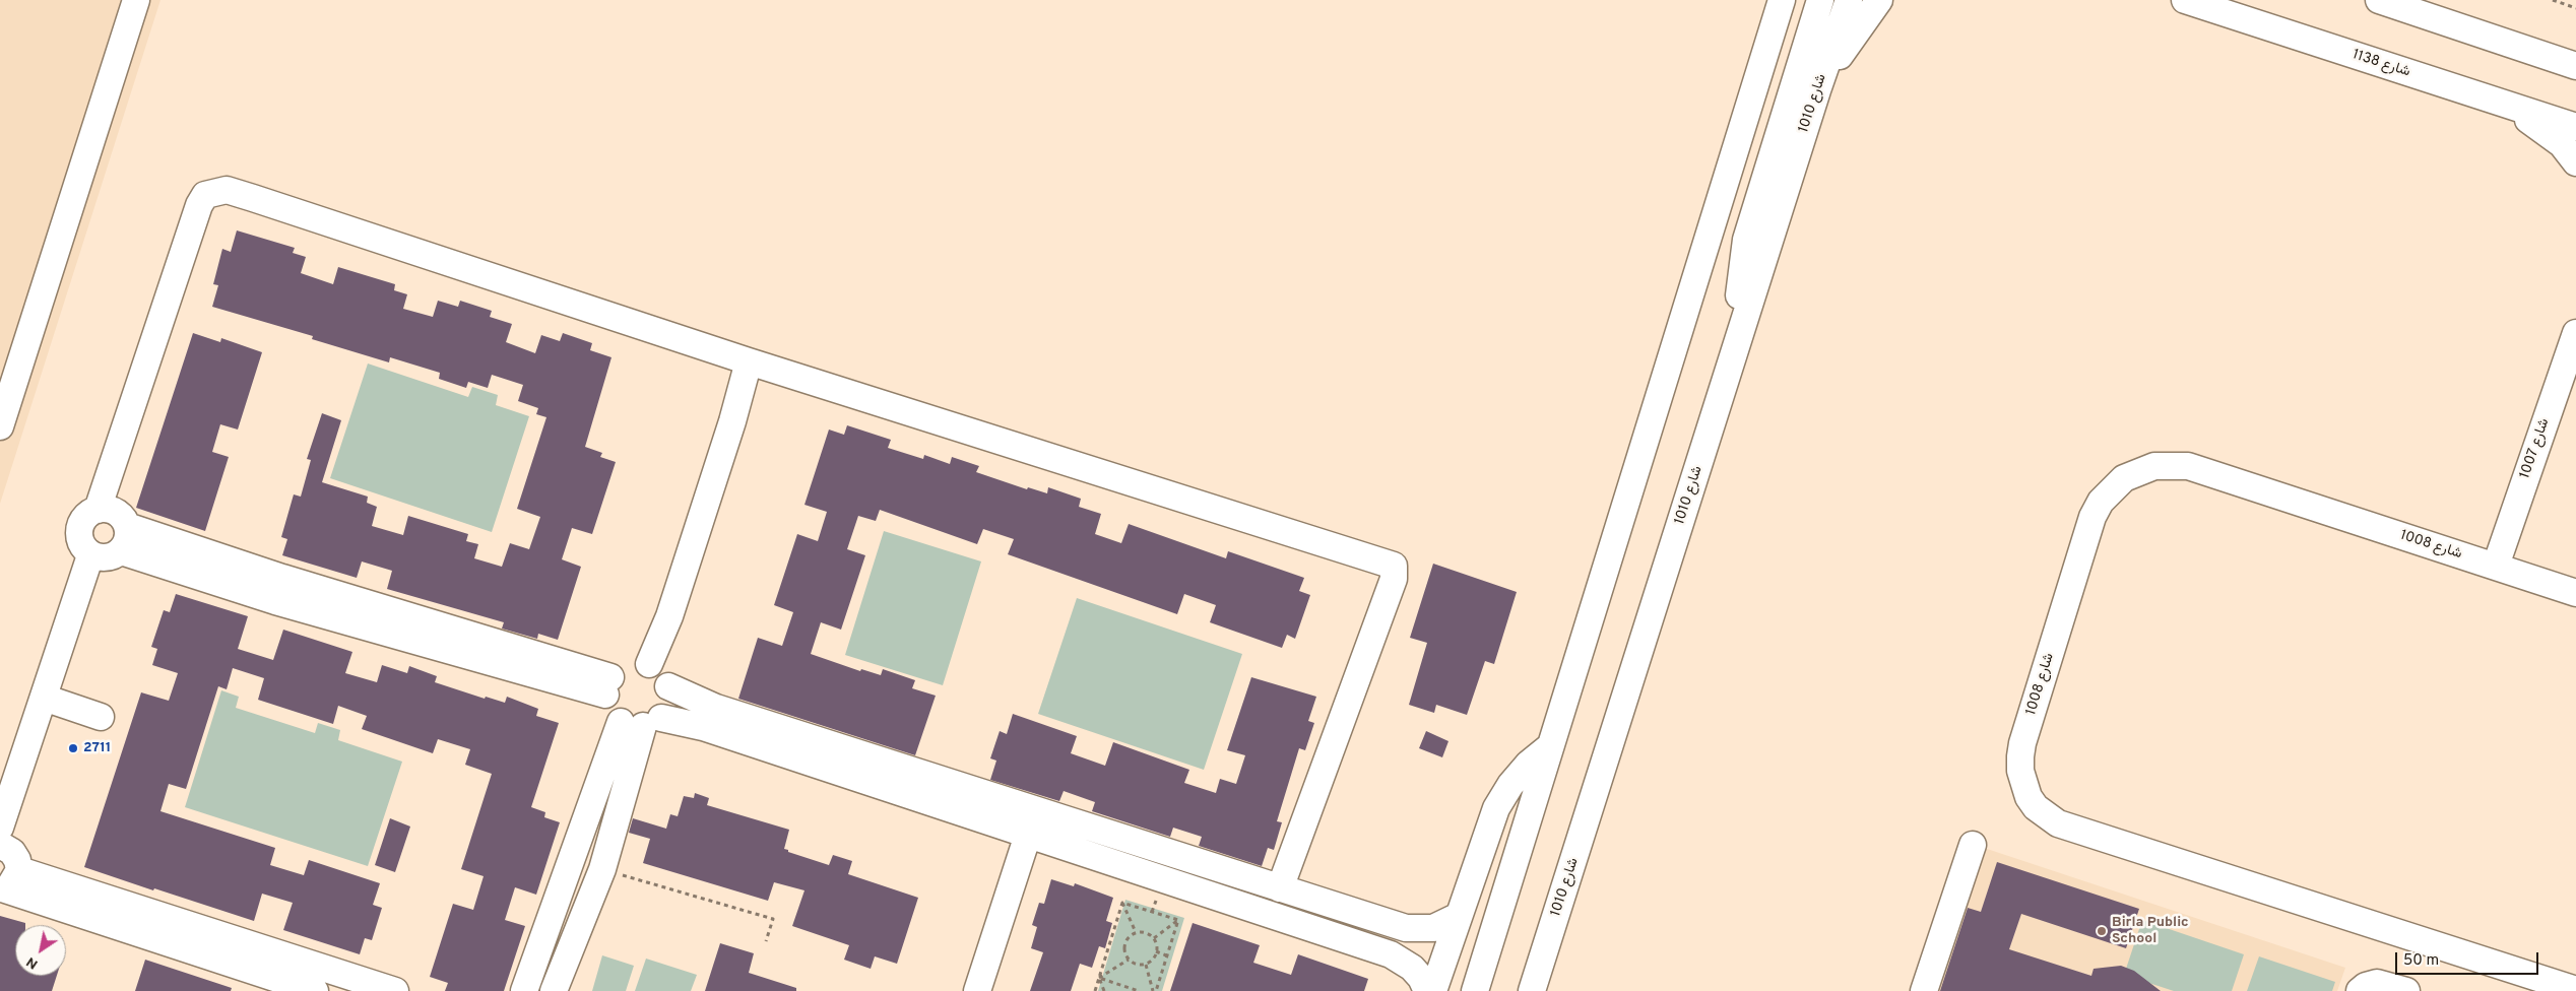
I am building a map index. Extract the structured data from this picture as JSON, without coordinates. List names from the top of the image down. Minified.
{"streets":{"street":["شارع 1138","شارع 1010","شارع 1007","شارع 1008"]},"crossings":[["شارع 1007","شارع 1008"]],"places":["2711","Birla Public School"],"scale_bar":"50 m","north":"bottom left"}
